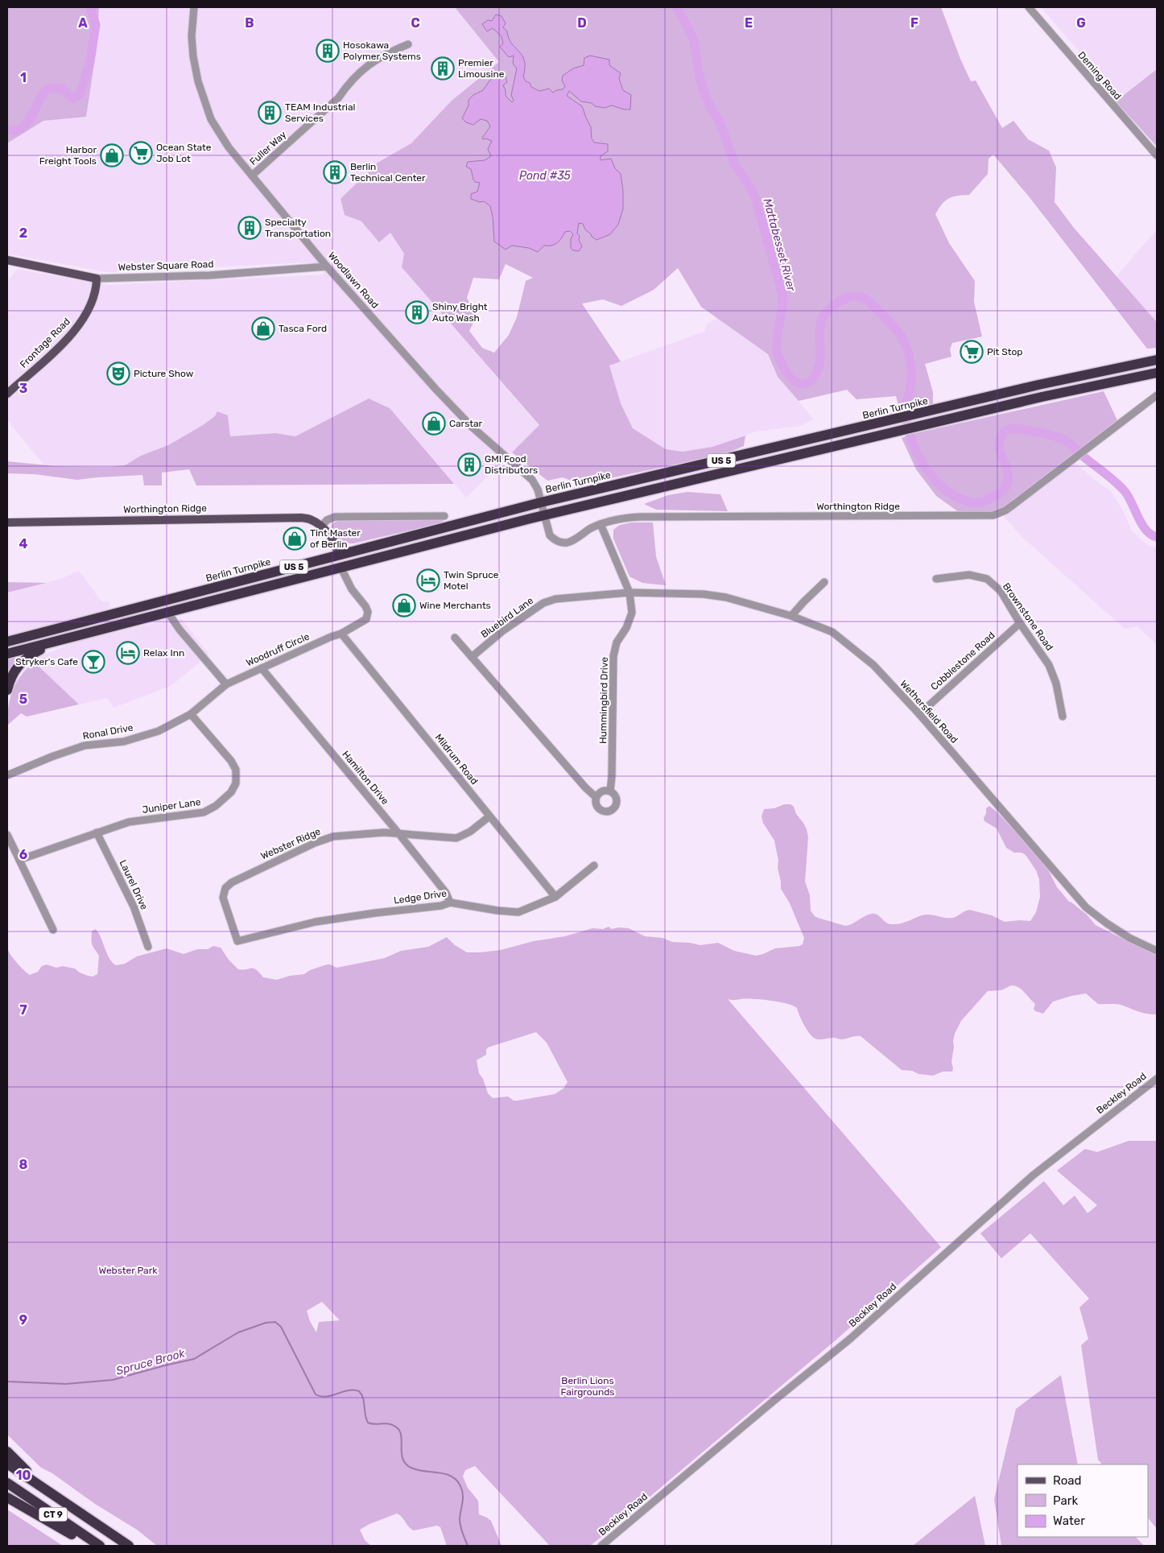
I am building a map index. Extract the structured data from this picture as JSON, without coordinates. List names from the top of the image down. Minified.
{"streets":{"highway":["Berlin Turnpike","US 5","CT 9"],"main road":["Webster Square Road","Frontage Road","Worthington Ridge"],"street":["Deming Road","Fuller Way","Woodlawn Road","Brownstone Road","Bluebird Lane","Woodruff Circle","Cobblestone Road","Hummingbird Drive","Wethersfield Road","Ronal Drive","Mildrum Road","Hamilton Drive","Juniper Lane","Webster Ridge","Laurel Drive","Ledge Drive","Beckley Road"]},"crossings":[["Fuller Way","Woodlawn Road"],["Webster Square Road","Woodlawn Road"],["Webster Square Road","Frontage Road"],["Woodlawn Road","Berlin Turnpike"],["Woodlawn Road","US 5"],["Woodlawn Road","Worthington Ridge"],["Berlin Turnpike","Worthington Ridge"],["US 5","Worthington Ridge"],["US 5","Woodruff Circle"],["Worthington Ridge","Woodruff Circle"],["Worthington Ridge","Hummingbird Drive"],["Brownstone Road","Cobblestone Road"],["Bluebird Lane","Hummingbird Drive"],["Bluebird Lane","Wethersfield Road"],["Woodruff Circle","Ronal Drive"],["Woodruff Circle","Mildrum Road"],["Woodruff Circle","Hamilton Drive"],["Cobblestone Road","Wethersfield Road"],["Hummingbird Drive","Wethersfield Road"],["Ronal Drive","Juniper Lane"],["Mildrum Road","Webster Ridge"],["Mildrum Road","Ledge Drive"],["Hamilton Drive","Webster Ridge"],["Hamilton Drive","Ledge Drive"],["Juniper Lane","Laurel Drive"],["Webster Ridge","Ledge Drive"]],"water":["Pond #35","Mattabesset River","Spruce Brook"],"parks":["Webster Park","Berlin Lions Fairgrounds"],"places":{"building":["Hosokawa Polymer Systems","Premier Limousine","TEAM Industrial Services","Berlin Technical Center","Specialty Transportation","Shiny Bright Auto Wash","GMI Food Distributors"],"supermarket":["Ocean State Job Lot","Pit Stop"],"shop":["Harbor Freight Tools","Tasca Ford","Carstar","Tint Master of Berlin","Wine Merchants"],"theatre":["Picture Show"],"hotel":["Twin Spruce Motel","Relax Inn"],"bar":["Stryker's Cafe"]},"legend":["Road","Park","Water"],"grid":{"columns":["A","B","C","D","E","F","G"],"rows":["1","2","3","4","5","6","7","8","9","10"]}}
